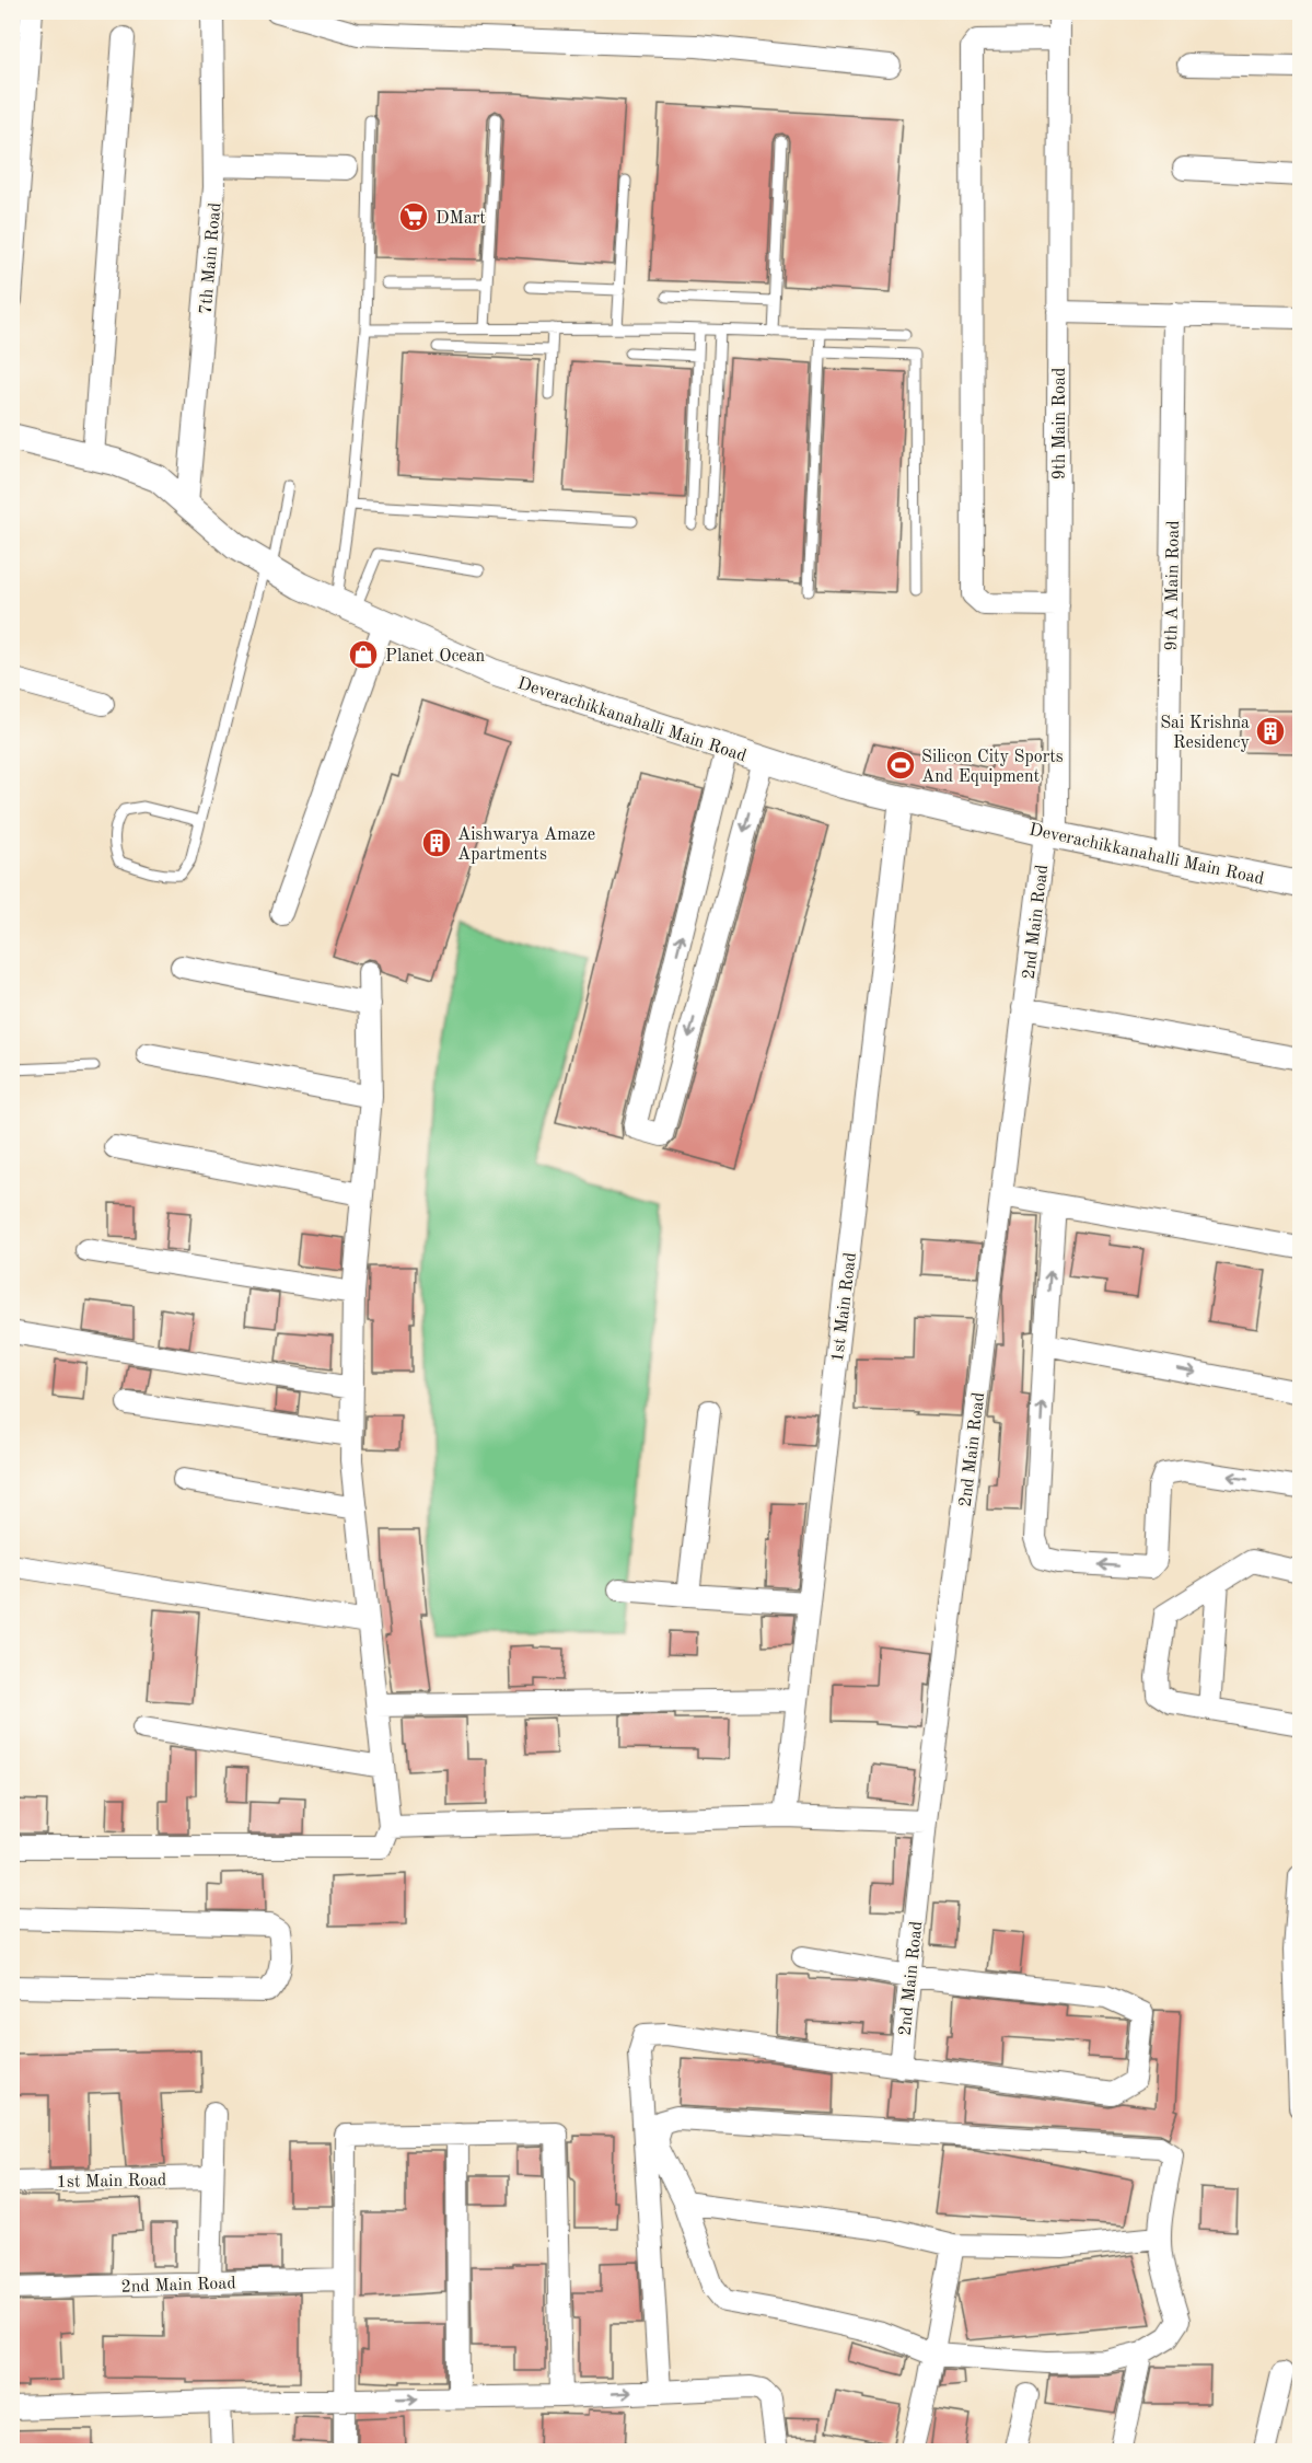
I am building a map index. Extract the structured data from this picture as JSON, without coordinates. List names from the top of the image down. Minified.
{"streets":{"street":["7th Main Road","9th Main Road","9th A Main Road","Deverachikkanahalli Main Road","2nd Main Road","1st Main Road"]},"crossings":[["7th Main Road","Deverachikkanahalli Main Road"],["9th Main Road","Deverachikkanahalli Main Road"],["9th Main Road","2nd Main Road"],["9th A Main Road","Deverachikkanahalli Main Road"],["Deverachikkanahalli Main Road","2nd Main Road"],["Deverachikkanahalli Main Road","1st Main Road"]],"places":{"supermarket":["DMart"],"shop":["Planet Ocean"],"building":["Sai Krishna Residency","Aishwarya Amaze Apartments"],"sports":["Silicon City Sports And Equipment"]}}
